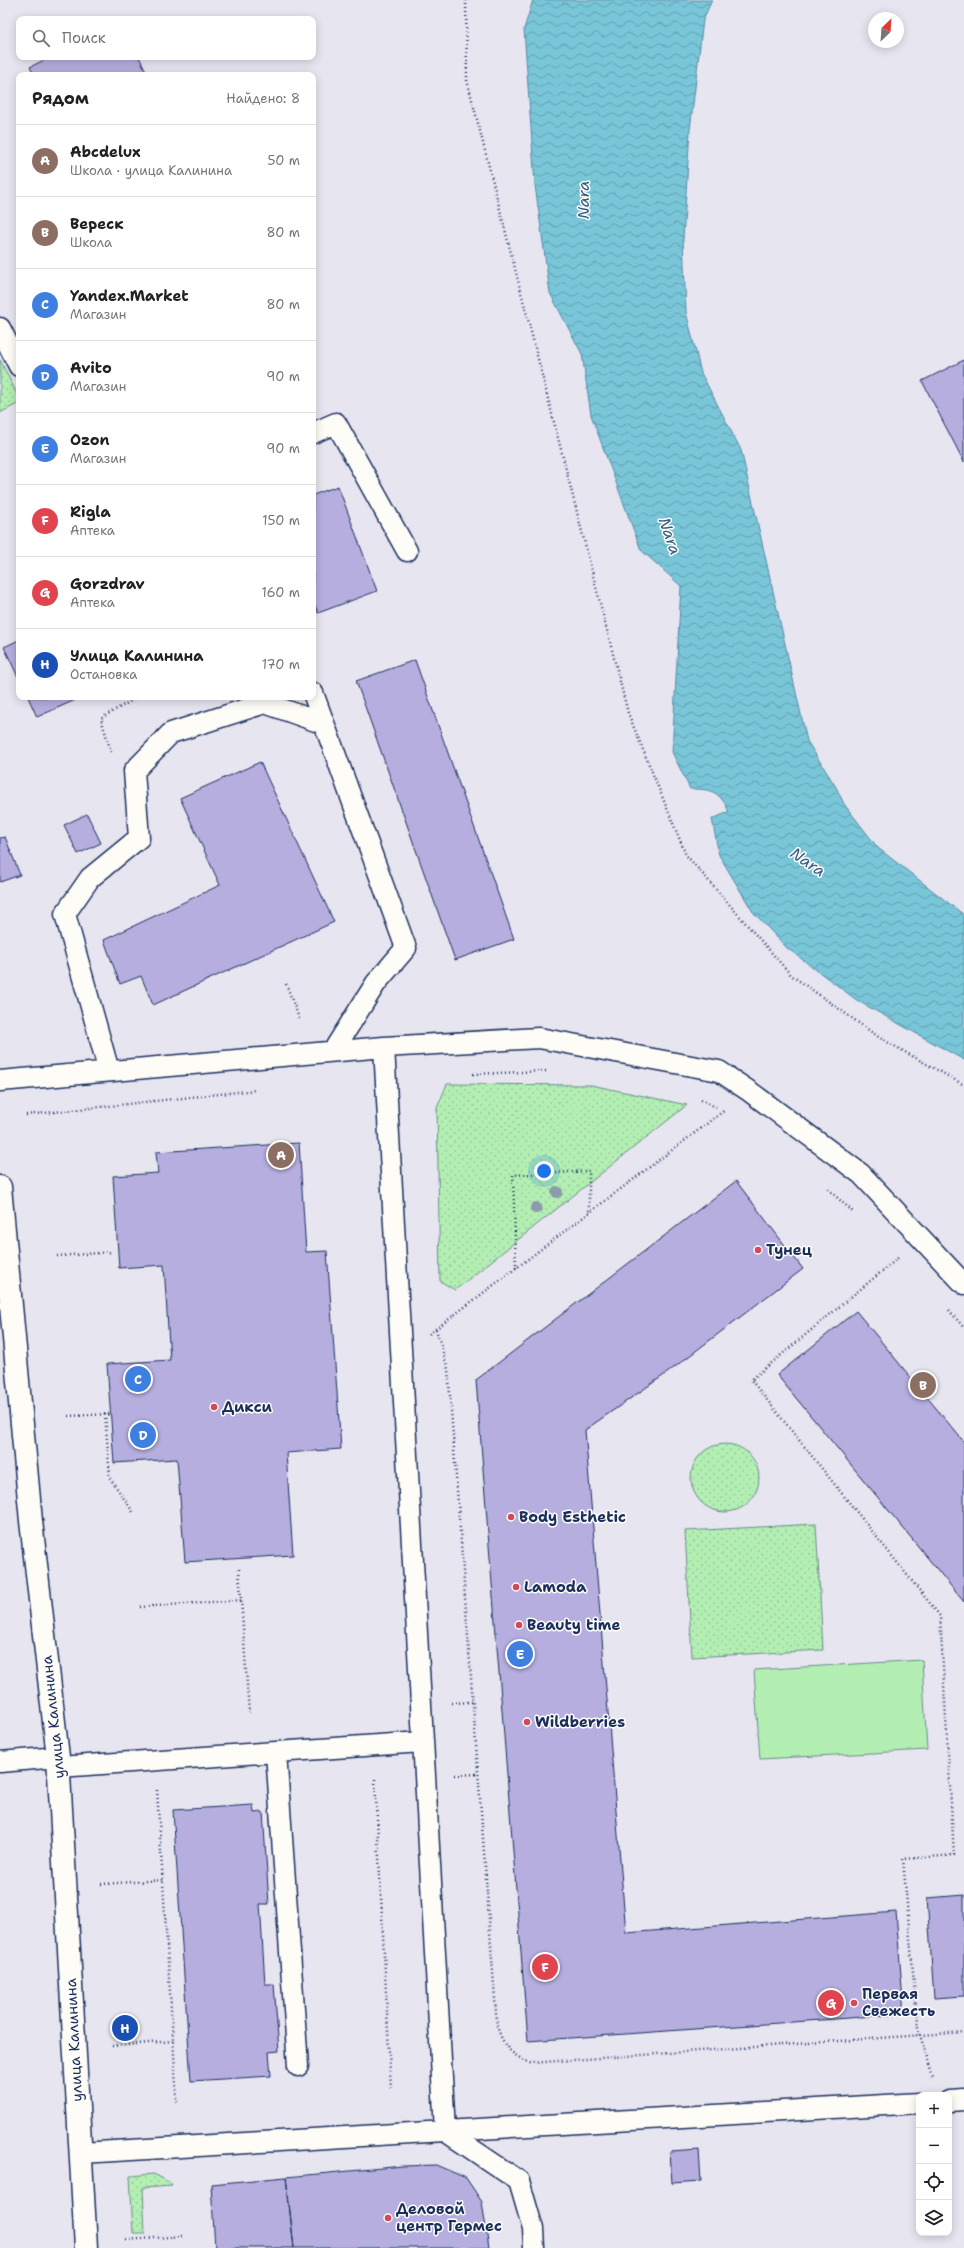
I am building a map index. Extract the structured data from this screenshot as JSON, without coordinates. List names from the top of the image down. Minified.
{"streets":{"street":["улица Калинина"]},"water":["Nara"],"places":["Тунец","Дикси","Body Esthetic","Lamoda","Beauty time","Wildberries","Первая Свежесть","Деловой центр Гермес"],"north":"top right","page":{"search":"Поиск","heading":["Рядом","Найдено: 8"],"list":[{"mark":"A","name":"Abcdelux","note":"Школа · улица Калинина","value":"50 m"},{"mark":"B","name":"Вереcк","note":"Школа","value":"80 m"},{"mark":"C","name":"Yandex.Market","note":"Магазин","value":"80 m"},{"mark":"D","name":"Avito","note":"Магазин","value":"90 m"},{"mark":"E","name":"Ozon","note":"Магазин","value":"90 m"},{"mark":"F","name":"Rigla","note":"Аптека","value":"150 m"},{"mark":"G","name":"Gorzdrav","note":"Аптека","value":"160 m"},{"mark":"H","name":"Улица Калинина","note":"Остановка","value":"170 m"}],"pins":["A","C","B","D","E","F","G","H"],"map_buttons":["+","−"]}}
